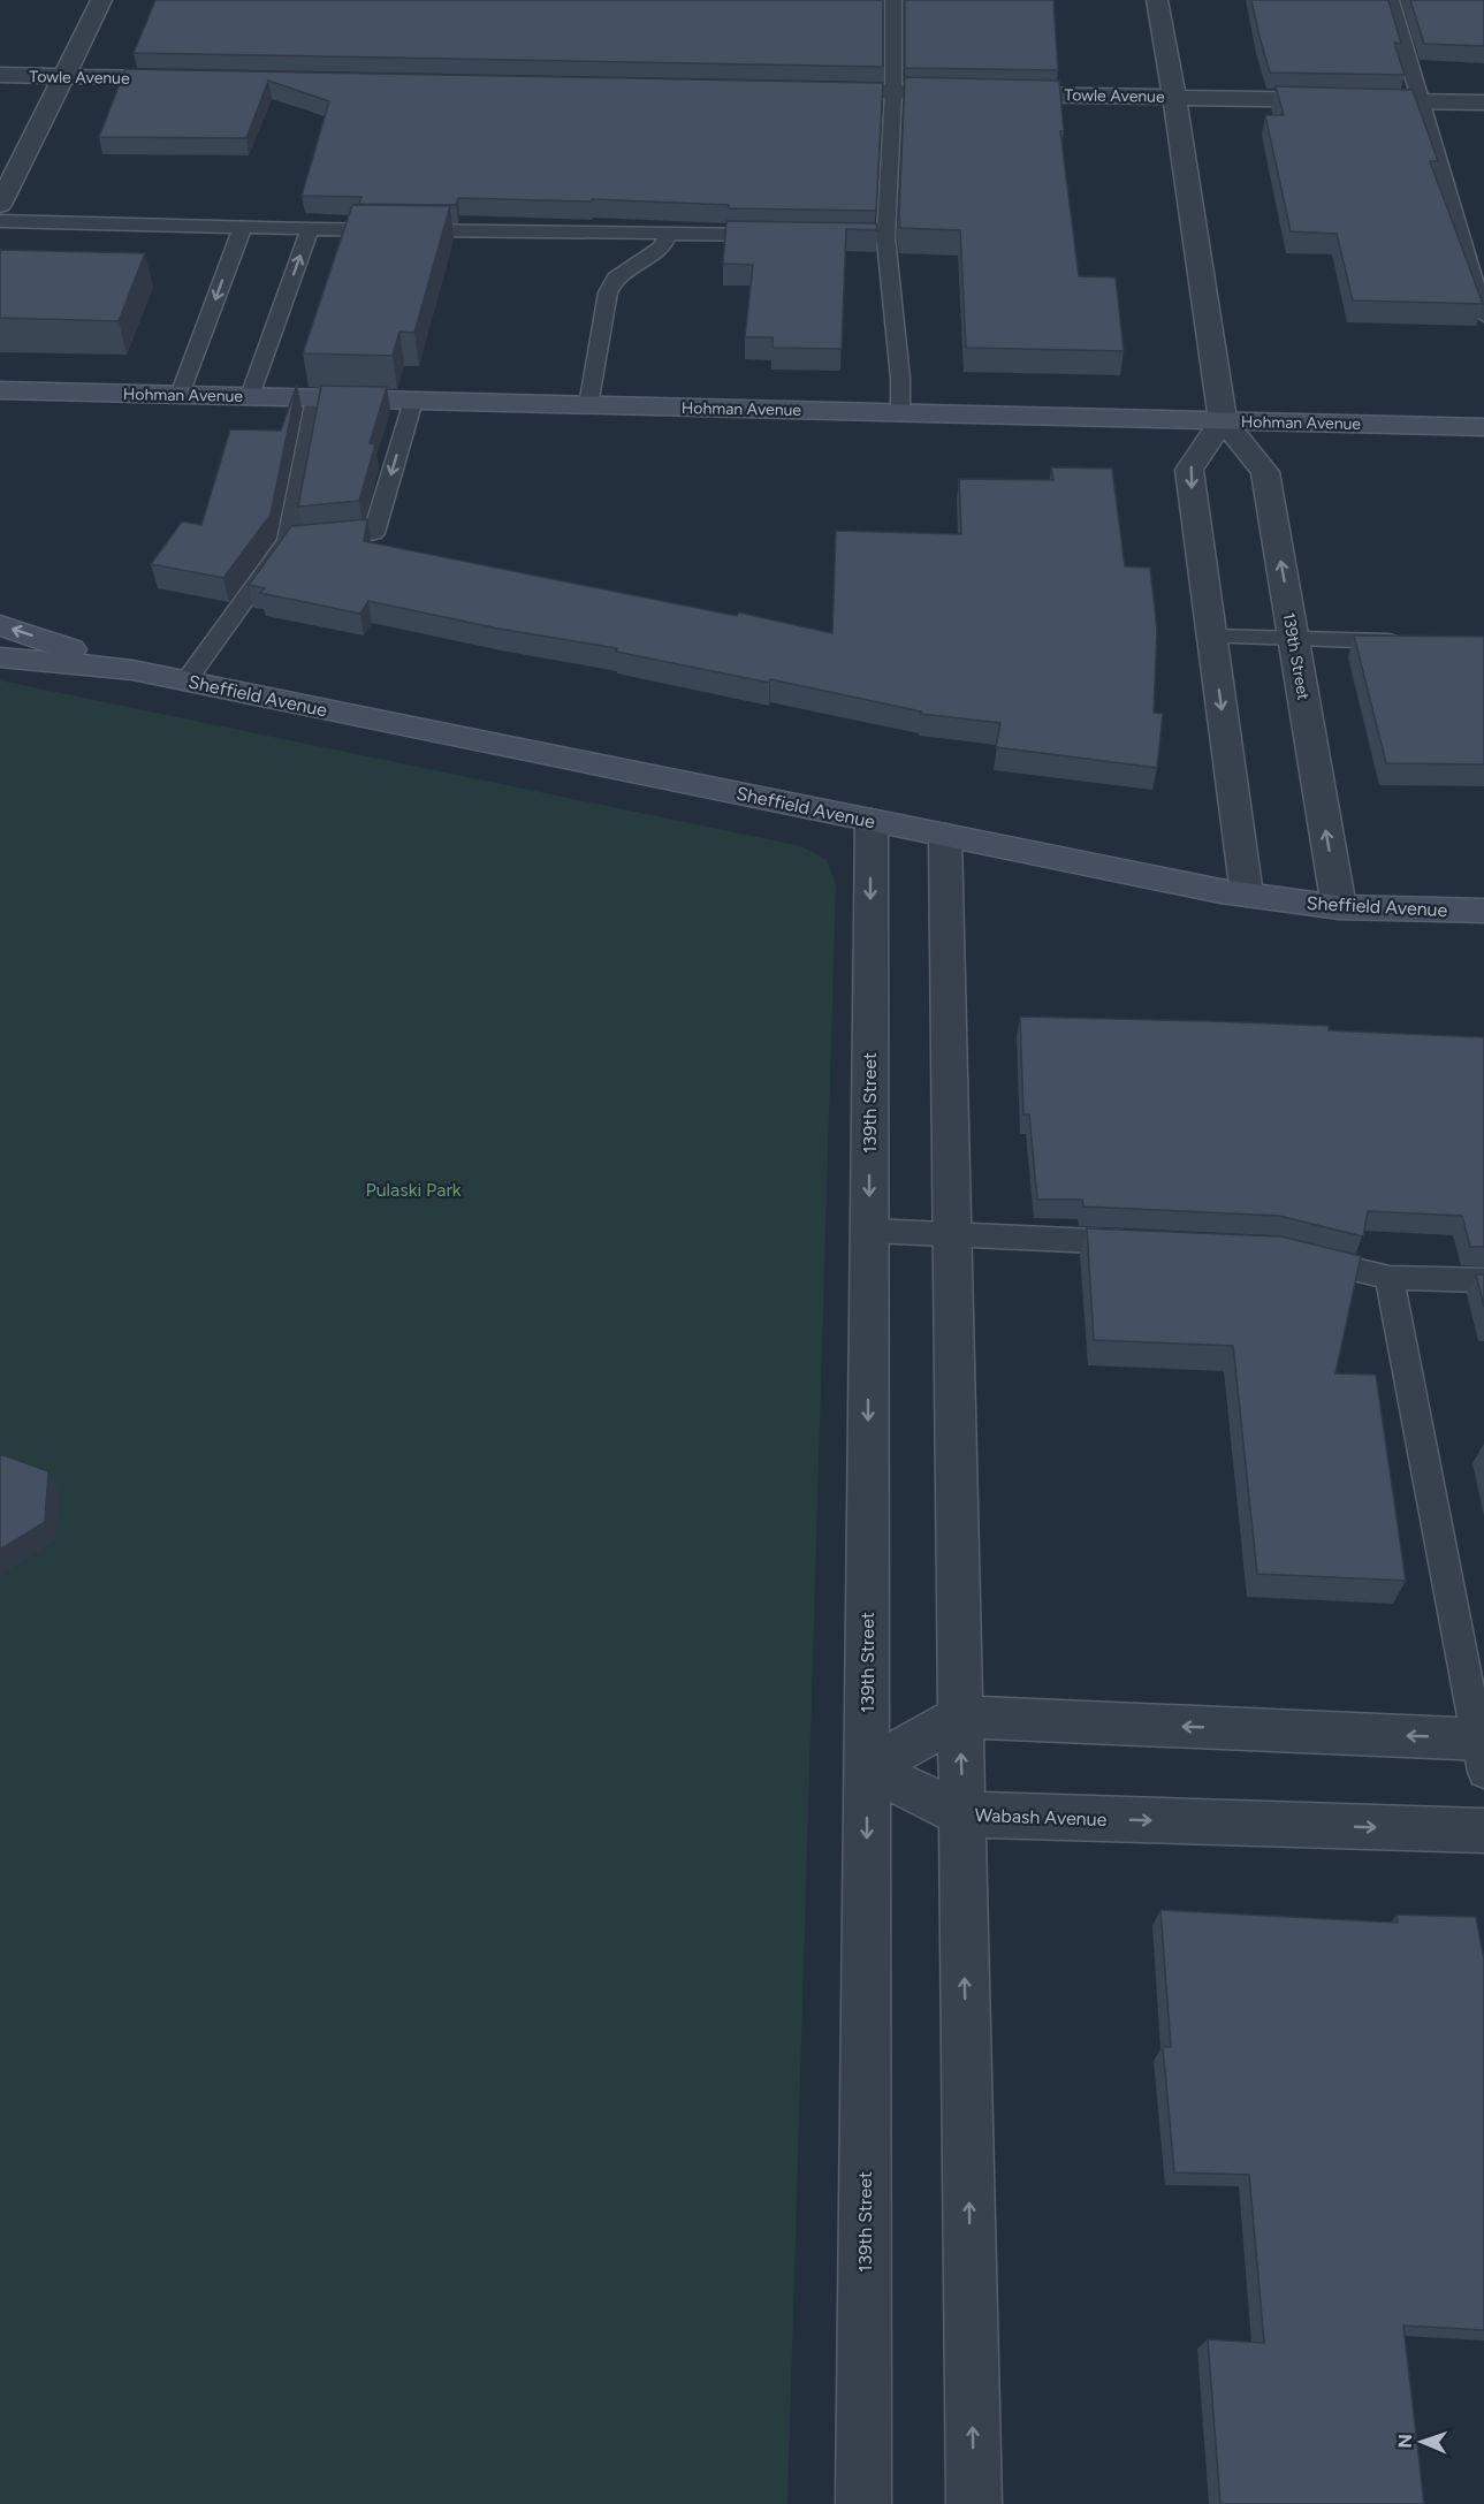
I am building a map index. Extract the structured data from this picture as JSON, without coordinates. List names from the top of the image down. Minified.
{"streets":{"main road":["Hohman Avenue","Sheffield Avenue"],"street":["Towle Avenue","139th Street","Wabash Avenue"]},"crossings":[["Hohman Avenue","139th Street"],["139th Street","Sheffield Avenue"],["139th Street","Wabash Avenue"]],"parks":["Pulaski Park"],"north":"left"}
